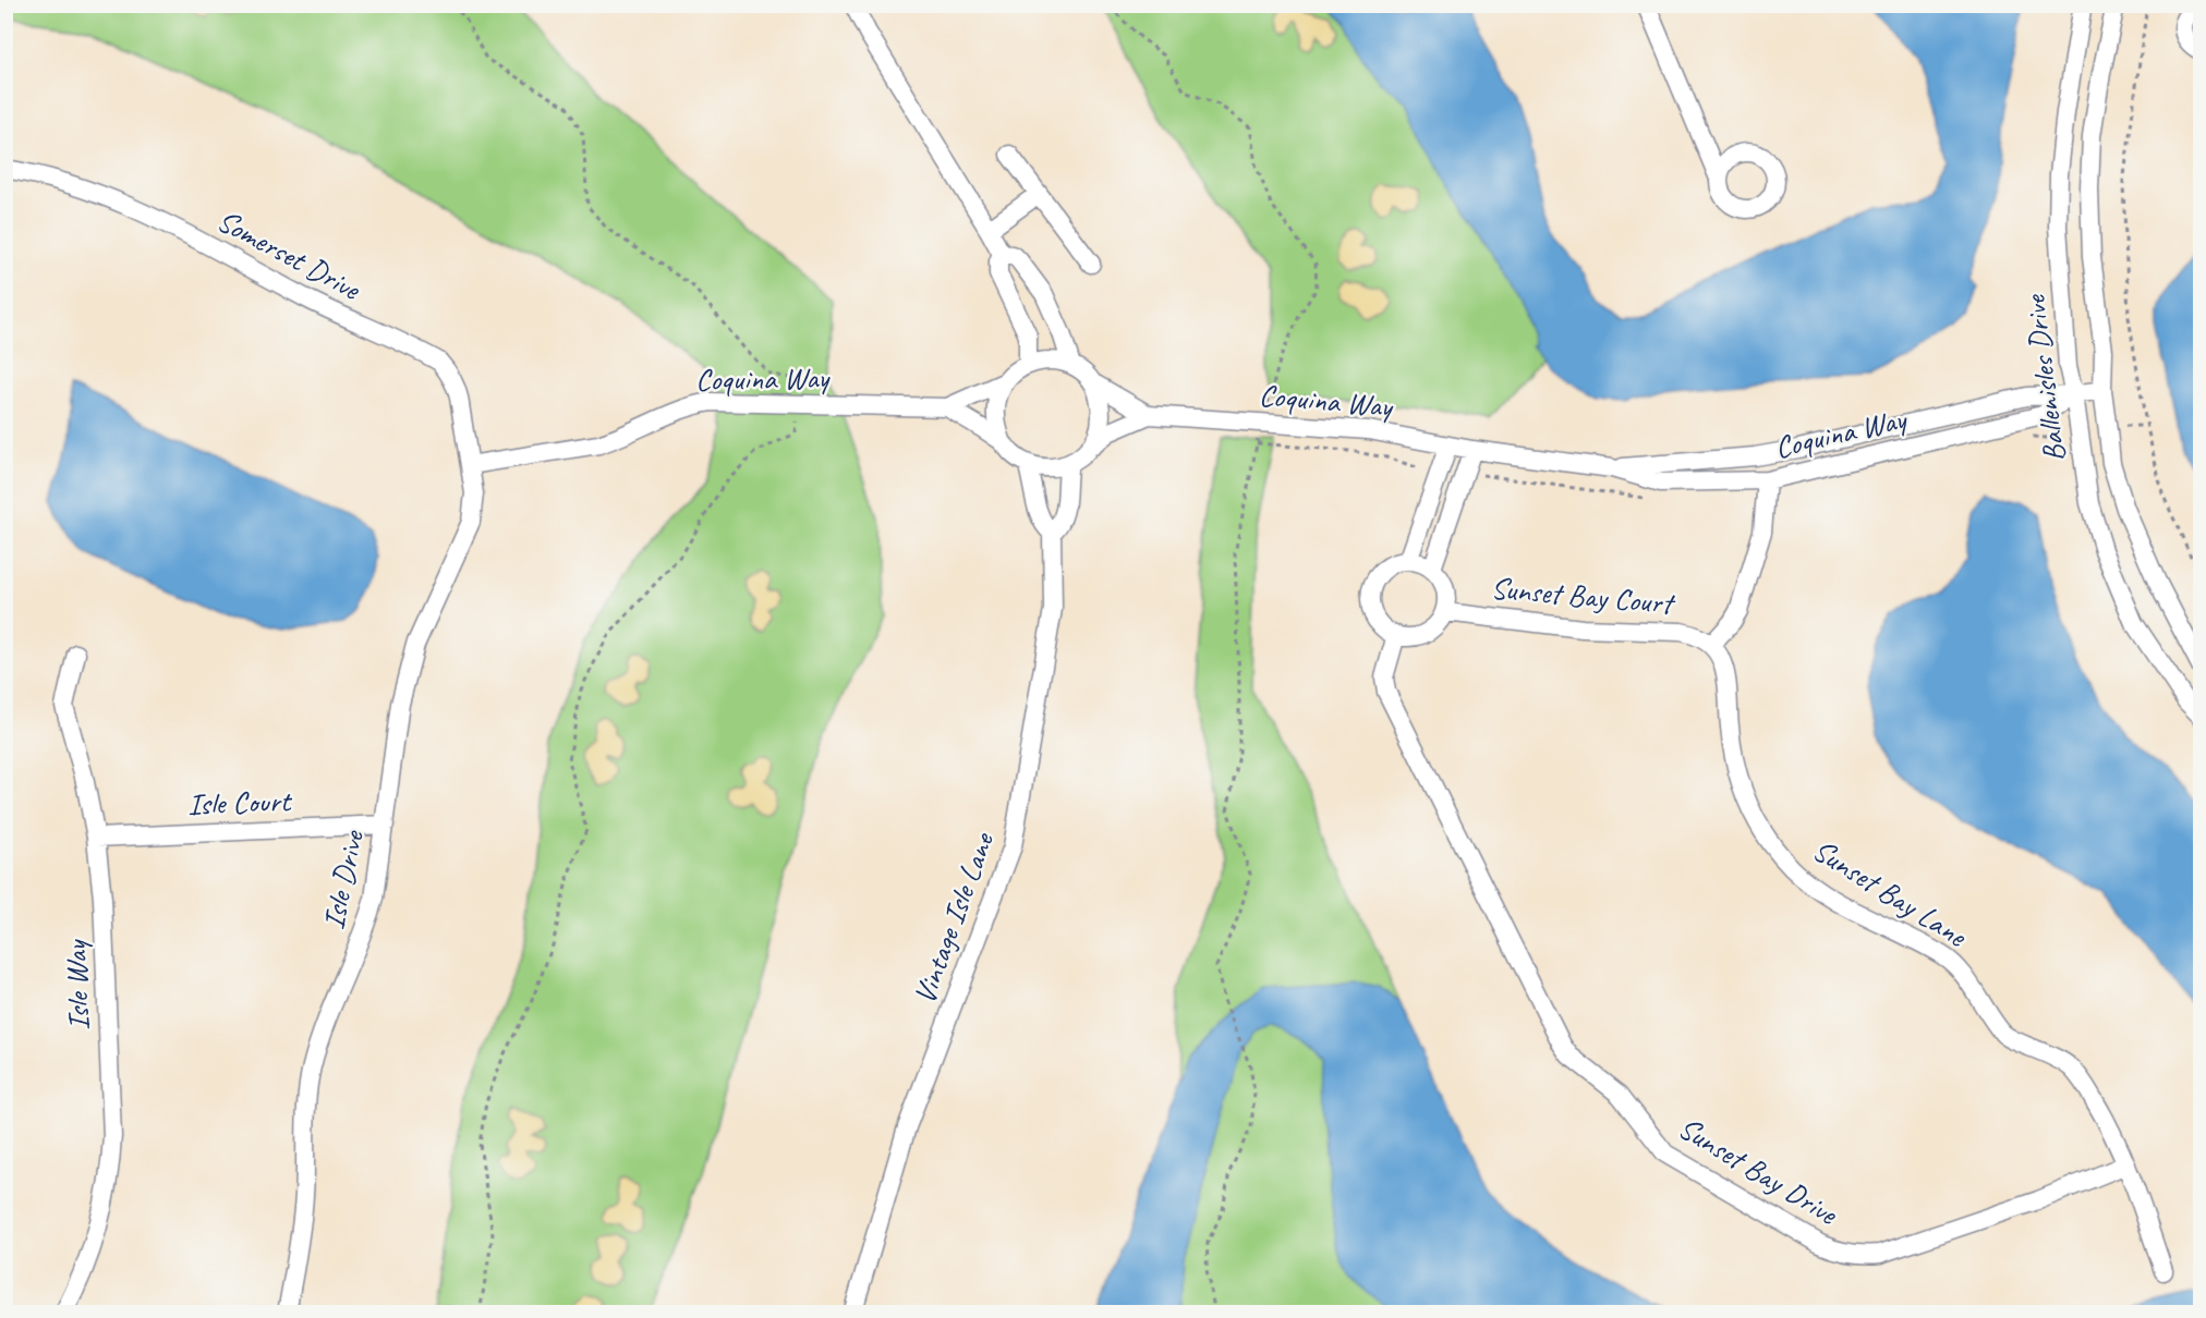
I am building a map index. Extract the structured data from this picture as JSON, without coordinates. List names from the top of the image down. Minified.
{"streets":{"street":["Somerset Drive","Coquina Way","Ballenisles Drive","Sunset Bay Court","Isle Court","Isle Drive","Sunset Bay Lane","Vintage Isle Lane","Isle Way","Sunset Bay Drive"]},"crossings":[["Somerset Drive","Coquina Way"],["Somerset Drive","Isle Drive"],["Coquina Way","Ballenisles Drive"],["Coquina Way","Isle Drive"],["Coquina Way","Vintage Isle Lane"],["Sunset Bay Court","Sunset Bay Lane"],["Sunset Bay Court","Sunset Bay Drive"],["Isle Court","Isle Drive"],["Isle Court","Isle Way"],["Sunset Bay Lane","Sunset Bay Drive"]]}
